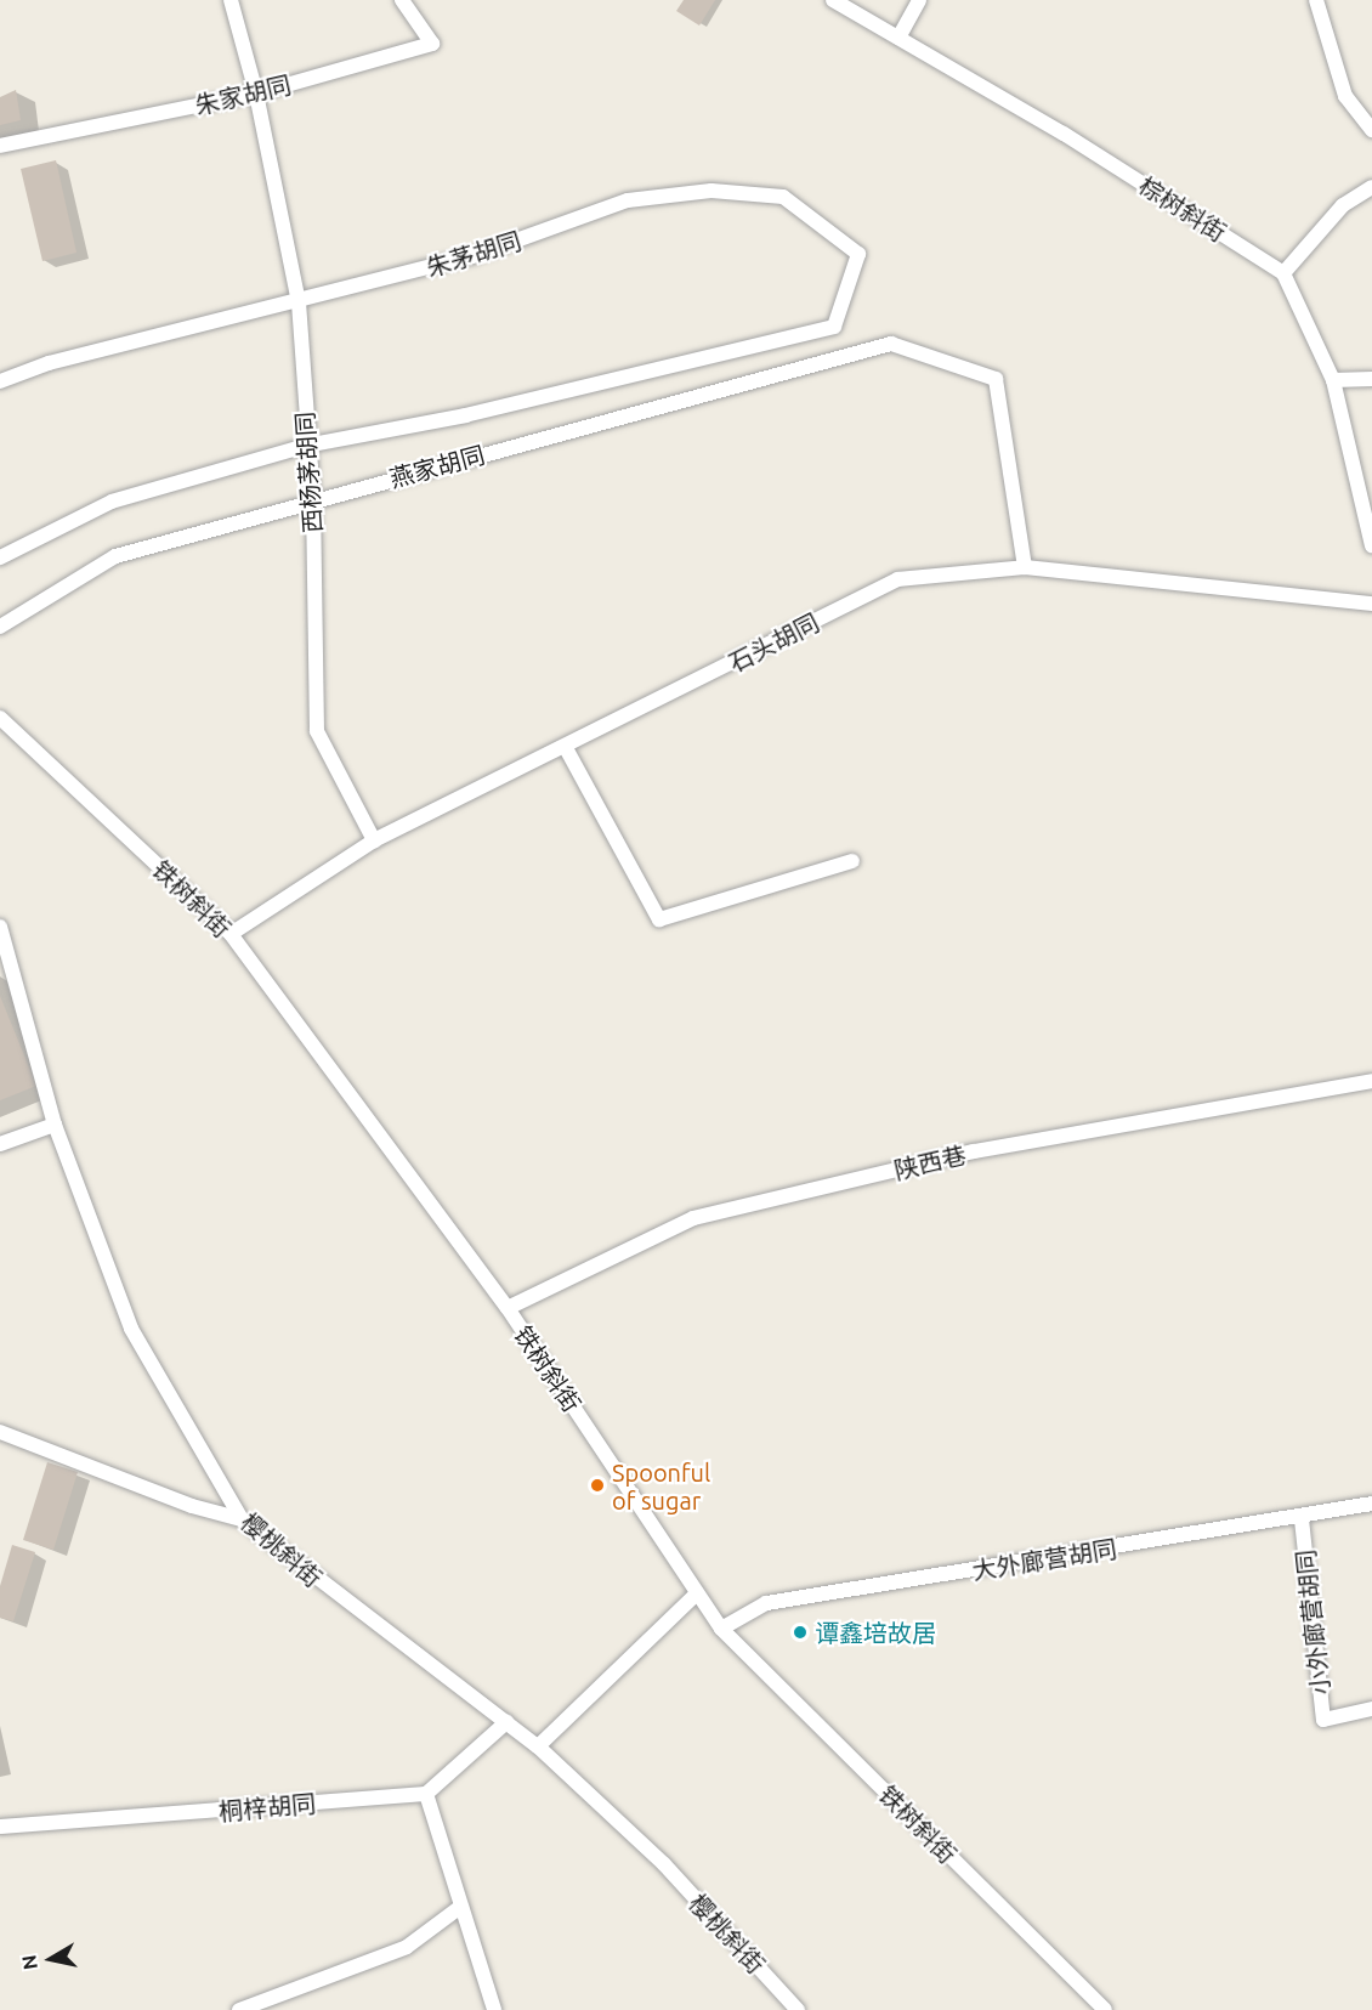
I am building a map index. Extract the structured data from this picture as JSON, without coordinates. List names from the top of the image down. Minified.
{"streets":{"lane":["朱家胡同","棕树斜街","朱茅胡同","燕家胡同","西杨茅胡同","石头胡同","铁树斜街","陕西巷","樱桃斜街","大外廊营胡同","小外廊营胡同","桐梓胡同"]},"crossings":[["朱家胡同","西杨茅胡同"],["朱茅胡同","西杨茅胡同"],["燕家胡同","西杨茅胡同"],["燕家胡同","石头胡同"],["西杨茅胡同","石头胡同"],["石头胡同","铁树斜街"],["铁树斜街","陕西巷"],["铁树斜街","大外廊营胡同"],["大外廊营胡同","小外廊营胡同"]],"places":["Spoonful of sugar","谭鑫培故居"],"north":"left"}
